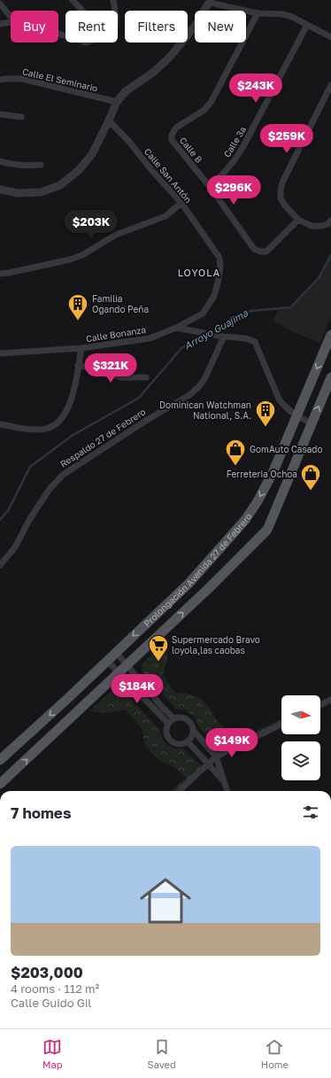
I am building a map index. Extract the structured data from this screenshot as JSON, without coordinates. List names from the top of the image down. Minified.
{"streets":{"main road":["Prolongación Avenida 27 de Febrero"],"street":["Calle El Seminario","Calle 3a","Calle B","Calle San Antón","Calle Bonanza","Respaldo 27 de Febrero"]},"crossings":[["Calle 3a","Calle B"],["Calle San Antón","Calle Bonanza"]],"districts":["LOYOLA"],"water":["Arroyo Guajima"],"places":{"building":["Familia Ogando Peña","Dominican Watchman National, S.A."],"shop":["GomAuto Casado","Ferreteria Ochoa"],"supermarket":["Supermercado Bravo loyola,las caobas"]},"north":"right","page":{"chip":["Buy","Rent","Filters","New"],"price":["$243K","$259K","$296K","$203K","$321K","$184K","$149K"],"heading":"7 homes","list":[{"name":"$203,000","note":"4 rooms · 112 m² · Calle Guido Gil"}],"tabs":["Map","Saved","Home"]}}
